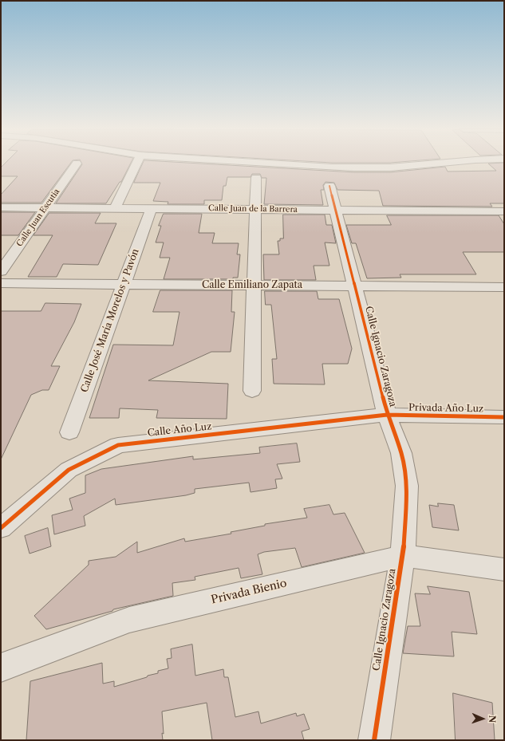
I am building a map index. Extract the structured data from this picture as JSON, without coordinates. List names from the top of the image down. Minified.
{"streets":{"street":["Calle Juan de la Barrera","Calle Juan Escutia","Calle Emiliano Zapata","Calle José María Morelos y Pavón","Calle Ignacio Zaragoza","Privada Año Luz","Calle Año Luz","Privada Bienio"]},"crossings":[["Calle Juan de la Barrera","Calle Juan Escutia"],["Calle Juan de la Barrera","Calle José María Morelos y Pavón"],["Calle Juan de la Barrera","Calle Ignacio Zaragoza"],["Calle Emiliano Zapata","Calle José María Morelos y Pavón"],["Calle Emiliano Zapata","Calle Ignacio Zaragoza"],["Calle Ignacio Zaragoza","Privada Año Luz"],["Calle Ignacio Zaragoza","Calle Año Luz"],["Calle Ignacio Zaragoza","Privada Bienio"],["Privada Año Luz","Calle Año Luz"]],"north":"right"}
